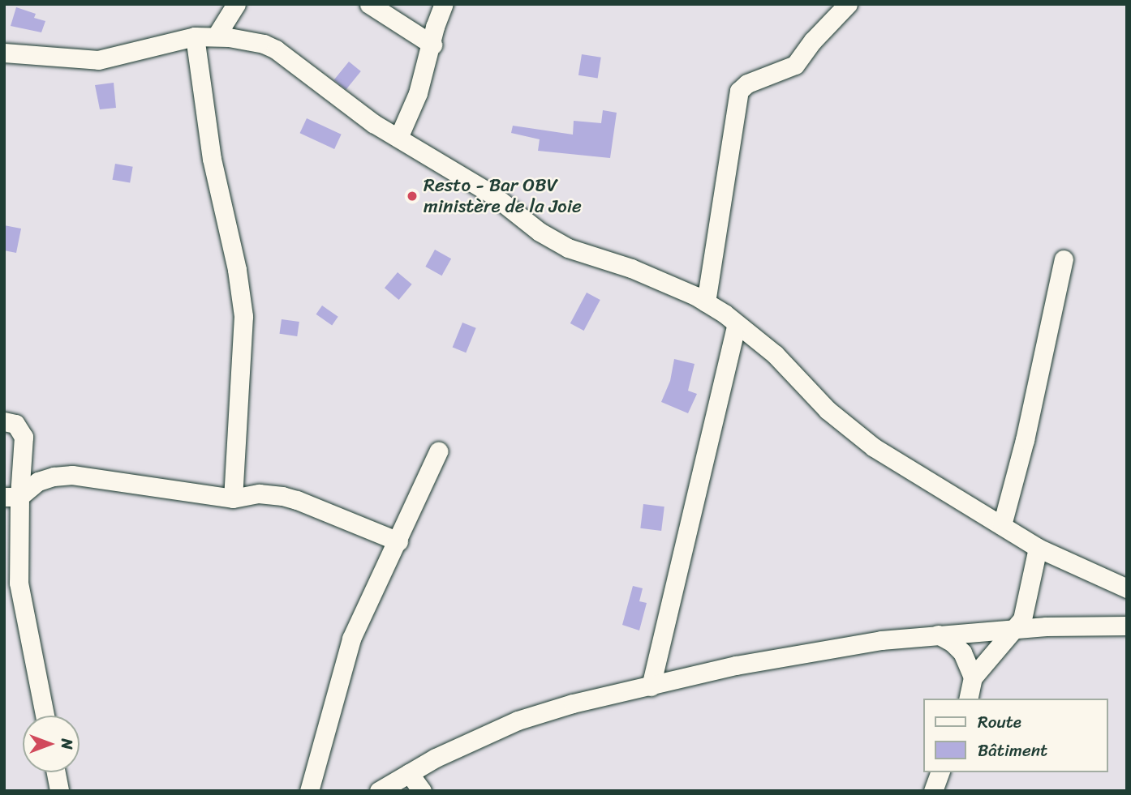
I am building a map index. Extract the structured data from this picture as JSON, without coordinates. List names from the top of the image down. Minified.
{"places":["Resto - Bar OBV ministère de la Joie"],"legend":["Route","Bâtiment"],"north":"right"}
